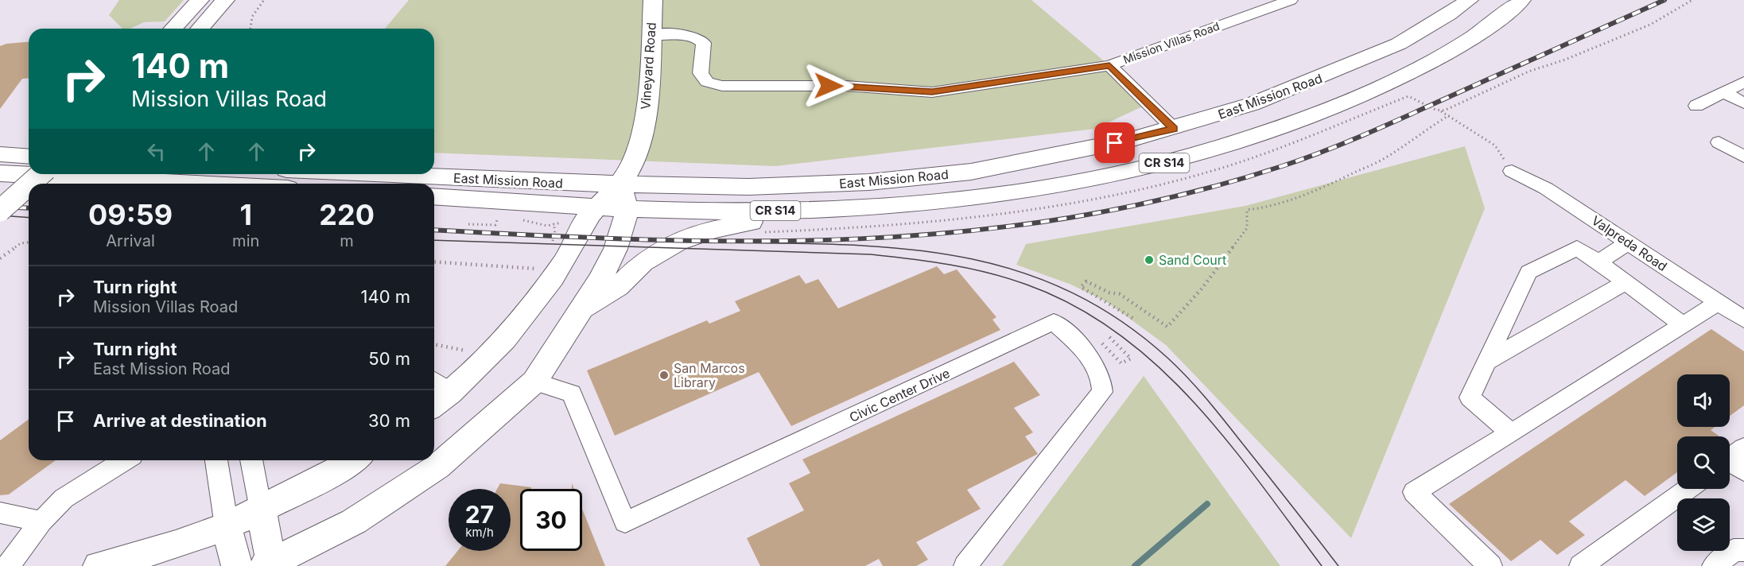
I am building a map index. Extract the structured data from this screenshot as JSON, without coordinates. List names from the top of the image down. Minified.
{"streets":{"main road":["Vineyard Road","East Mission Road","CR S14"],"street":["Mission Villas Road","Valpreda Road","Civic Center Drive"]},"crossings":[["Mission Villas Road","East Mission Road"],["Vineyard Road","East Mission Road"]],"places":["Sand Court","San Marcos Library"],"page":{"turn":["140 m","Mission Villas Road"],"eta":["09:59","Arrival","1","min","220","m"],"list":[{"name":"Turn right","note":"Mission Villas Road","value":"140 m"},{"name":"Turn right","note":"East Mission Road","value":"50 m"},{"name":"Arrive at destination","value":"30 m"}],"speed":"27 km/h","limit":"30"}}
